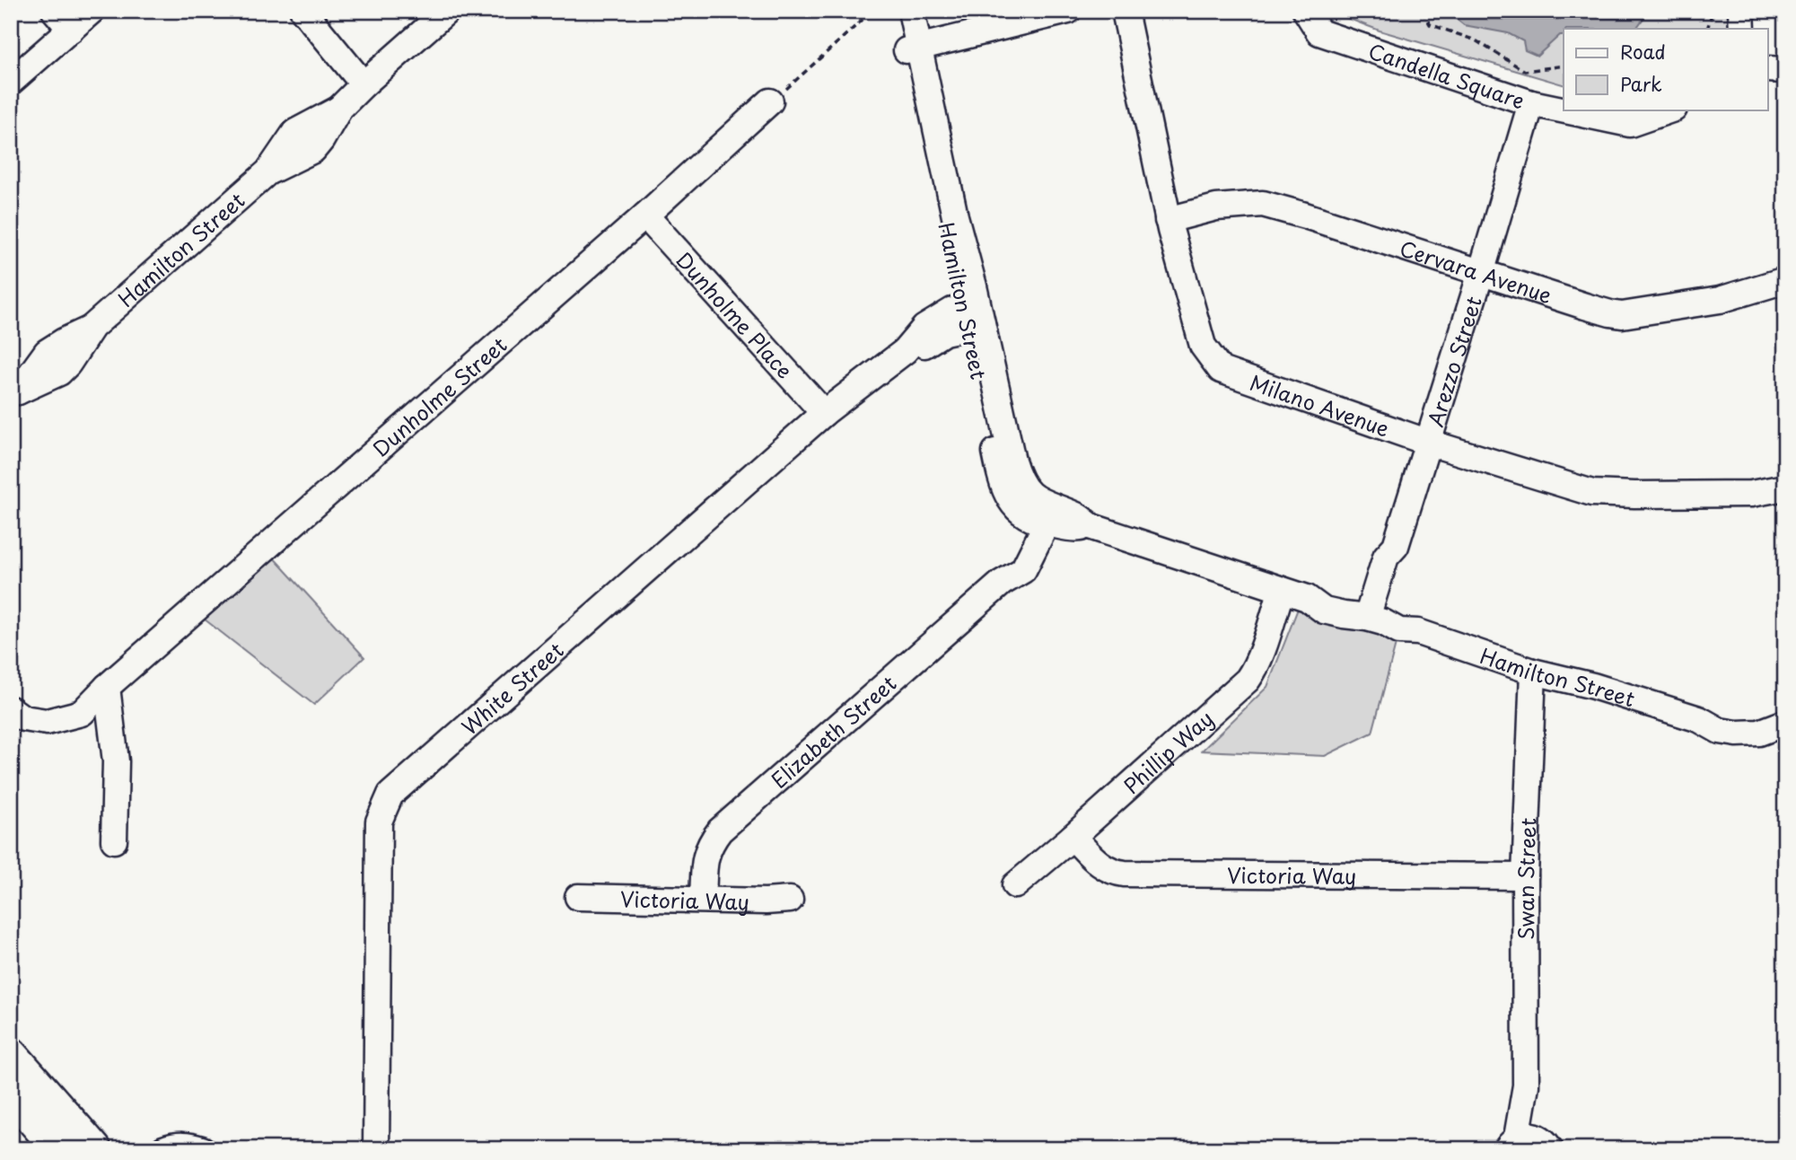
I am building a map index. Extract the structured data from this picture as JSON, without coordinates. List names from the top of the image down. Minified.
{"streets":{"street":["Candella Square","Hamilton Street","Cervara Avenue","Dunholme Place","Arezzo Street","Dunholme Street","Milano Avenue","White Street","Elizabeth Street","Phillip Way","Victoria Way","Swan Street"]},"crossings":[["Candella Square","Arezzo Street"],["Hamilton Street","Arezzo Street"],["Hamilton Street","White Street"],["Hamilton Street","Elizabeth Street"],["Hamilton Street","Phillip Way"],["Hamilton Street","Swan Street"],["Cervara Avenue","Arezzo Street"],["Cervara Avenue","Milano Avenue"],["Dunholme Place","Dunholme Street"],["Dunholme Place","White Street"],["Arezzo Street","Milano Avenue"],["Elizabeth Street","Victoria Way"],["Phillip Way","Victoria Way"],["Victoria Way","Swan Street"]],"legend":["Road","Park"]}
